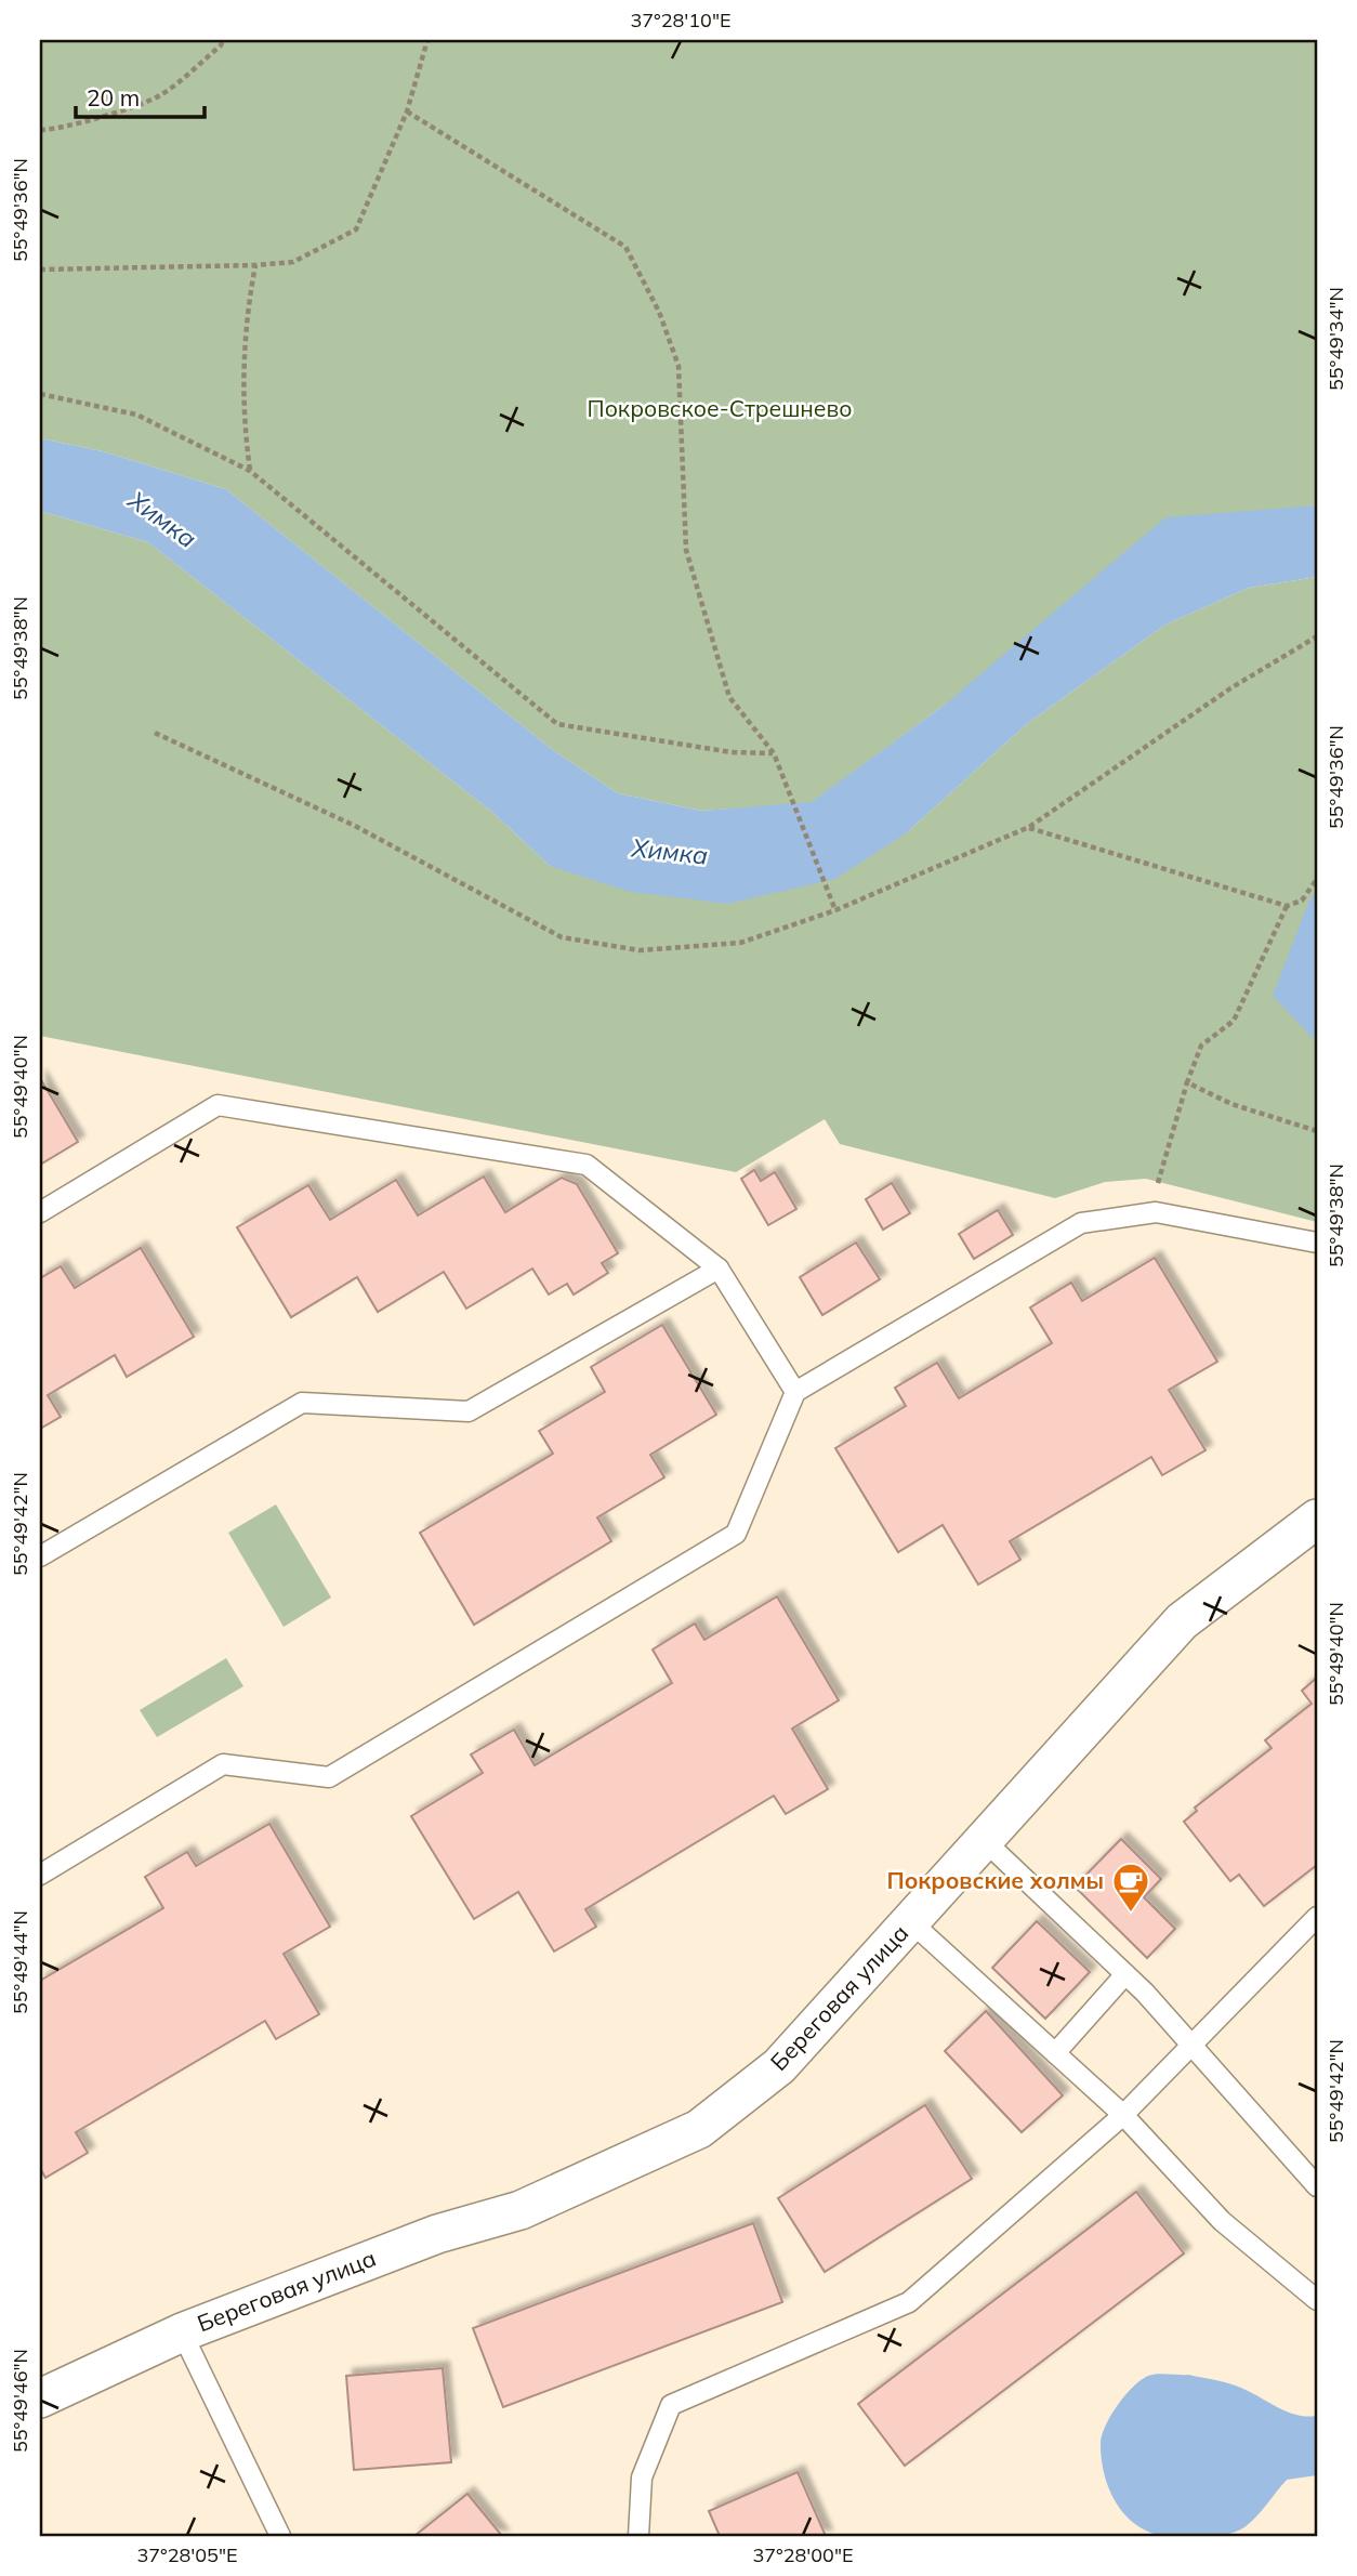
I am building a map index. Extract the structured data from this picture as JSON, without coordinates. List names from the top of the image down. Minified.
{"streets":{"street":["Береговая улица"]},"water":["Химка"],"parks":["Покровское-Стрешнево"],"places":{"cafe":["Покровские холмы"]},"scale_bar":"20 m","coordinates":["37°28'10\"E","55°49'36\"N","55°49'34\"N","55°49'38\"N","55°49'40\"N","55°49'42\"N","55°49'44\"N","55°49'46\"N","37°28'05\"E","37°28'00\"E"]}
